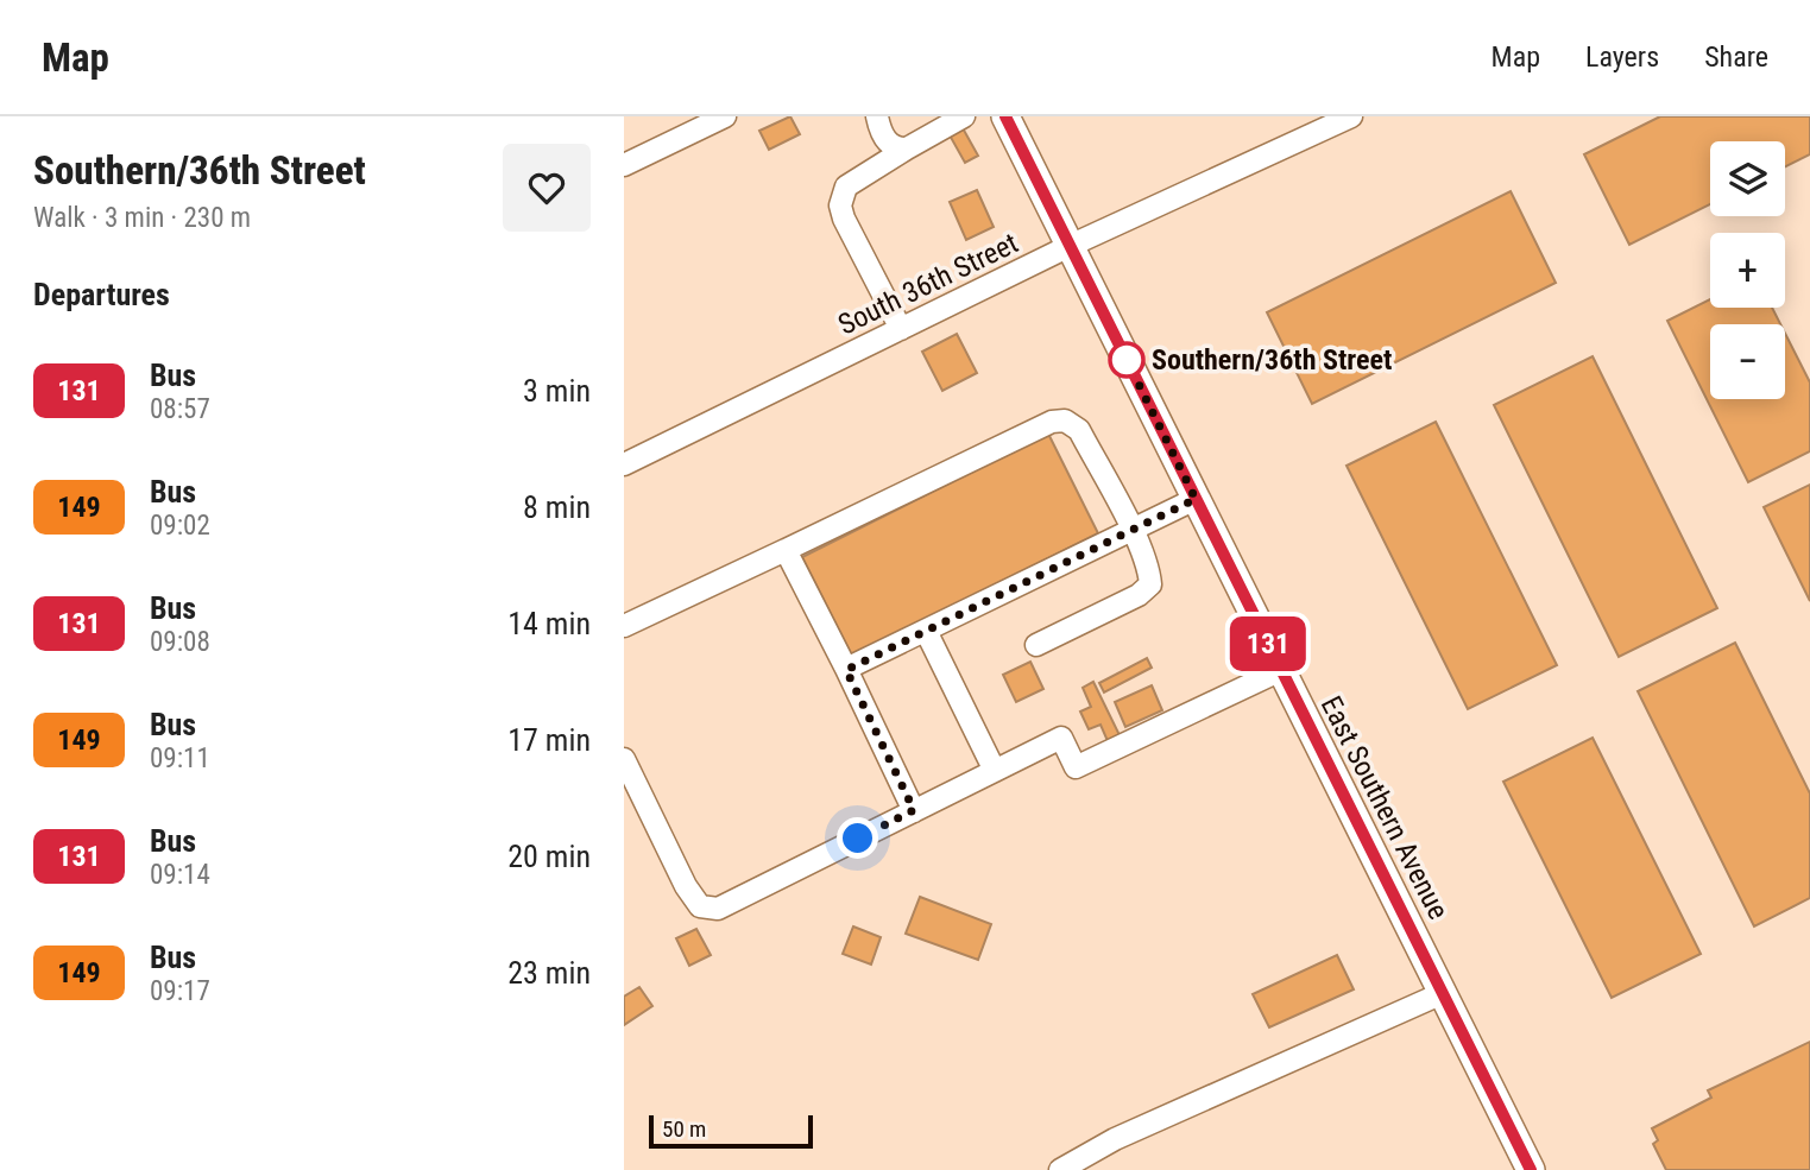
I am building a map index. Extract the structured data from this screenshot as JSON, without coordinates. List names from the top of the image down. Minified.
{"streets":{"main road":["East Southern Avenue"],"street":["South 36th Street"]},"crossings":[["South 36th Street","East Southern Avenue"]],"places":["Southern/36th Street"],"lines":["bus line 131"],"scale_bar":"50 m","page":{"header":"Map","nav":["Map","Layers","Share"],"heading":[["Southern/36th Street","Walk · 3 min · 230 m"],"Departures"],"on_map":"131","map_buttons":["+","−"],"list":[{"mark":"131","name":"Bus","note":"08:57","value":"3 min"},{"mark":"149","name":"Bus","note":"09:02","value":"8 min"},{"mark":"131","name":"Bus","note":"09:08","value":"14 min"},{"mark":"149","name":"Bus","note":"09:11","value":"17 min"},{"mark":"131","name":"Bus","note":"09:14","value":"20 min"},{"mark":"149","name":"Bus","note":"09:17","value":"23 min"}],"scale":"50 m"}}
